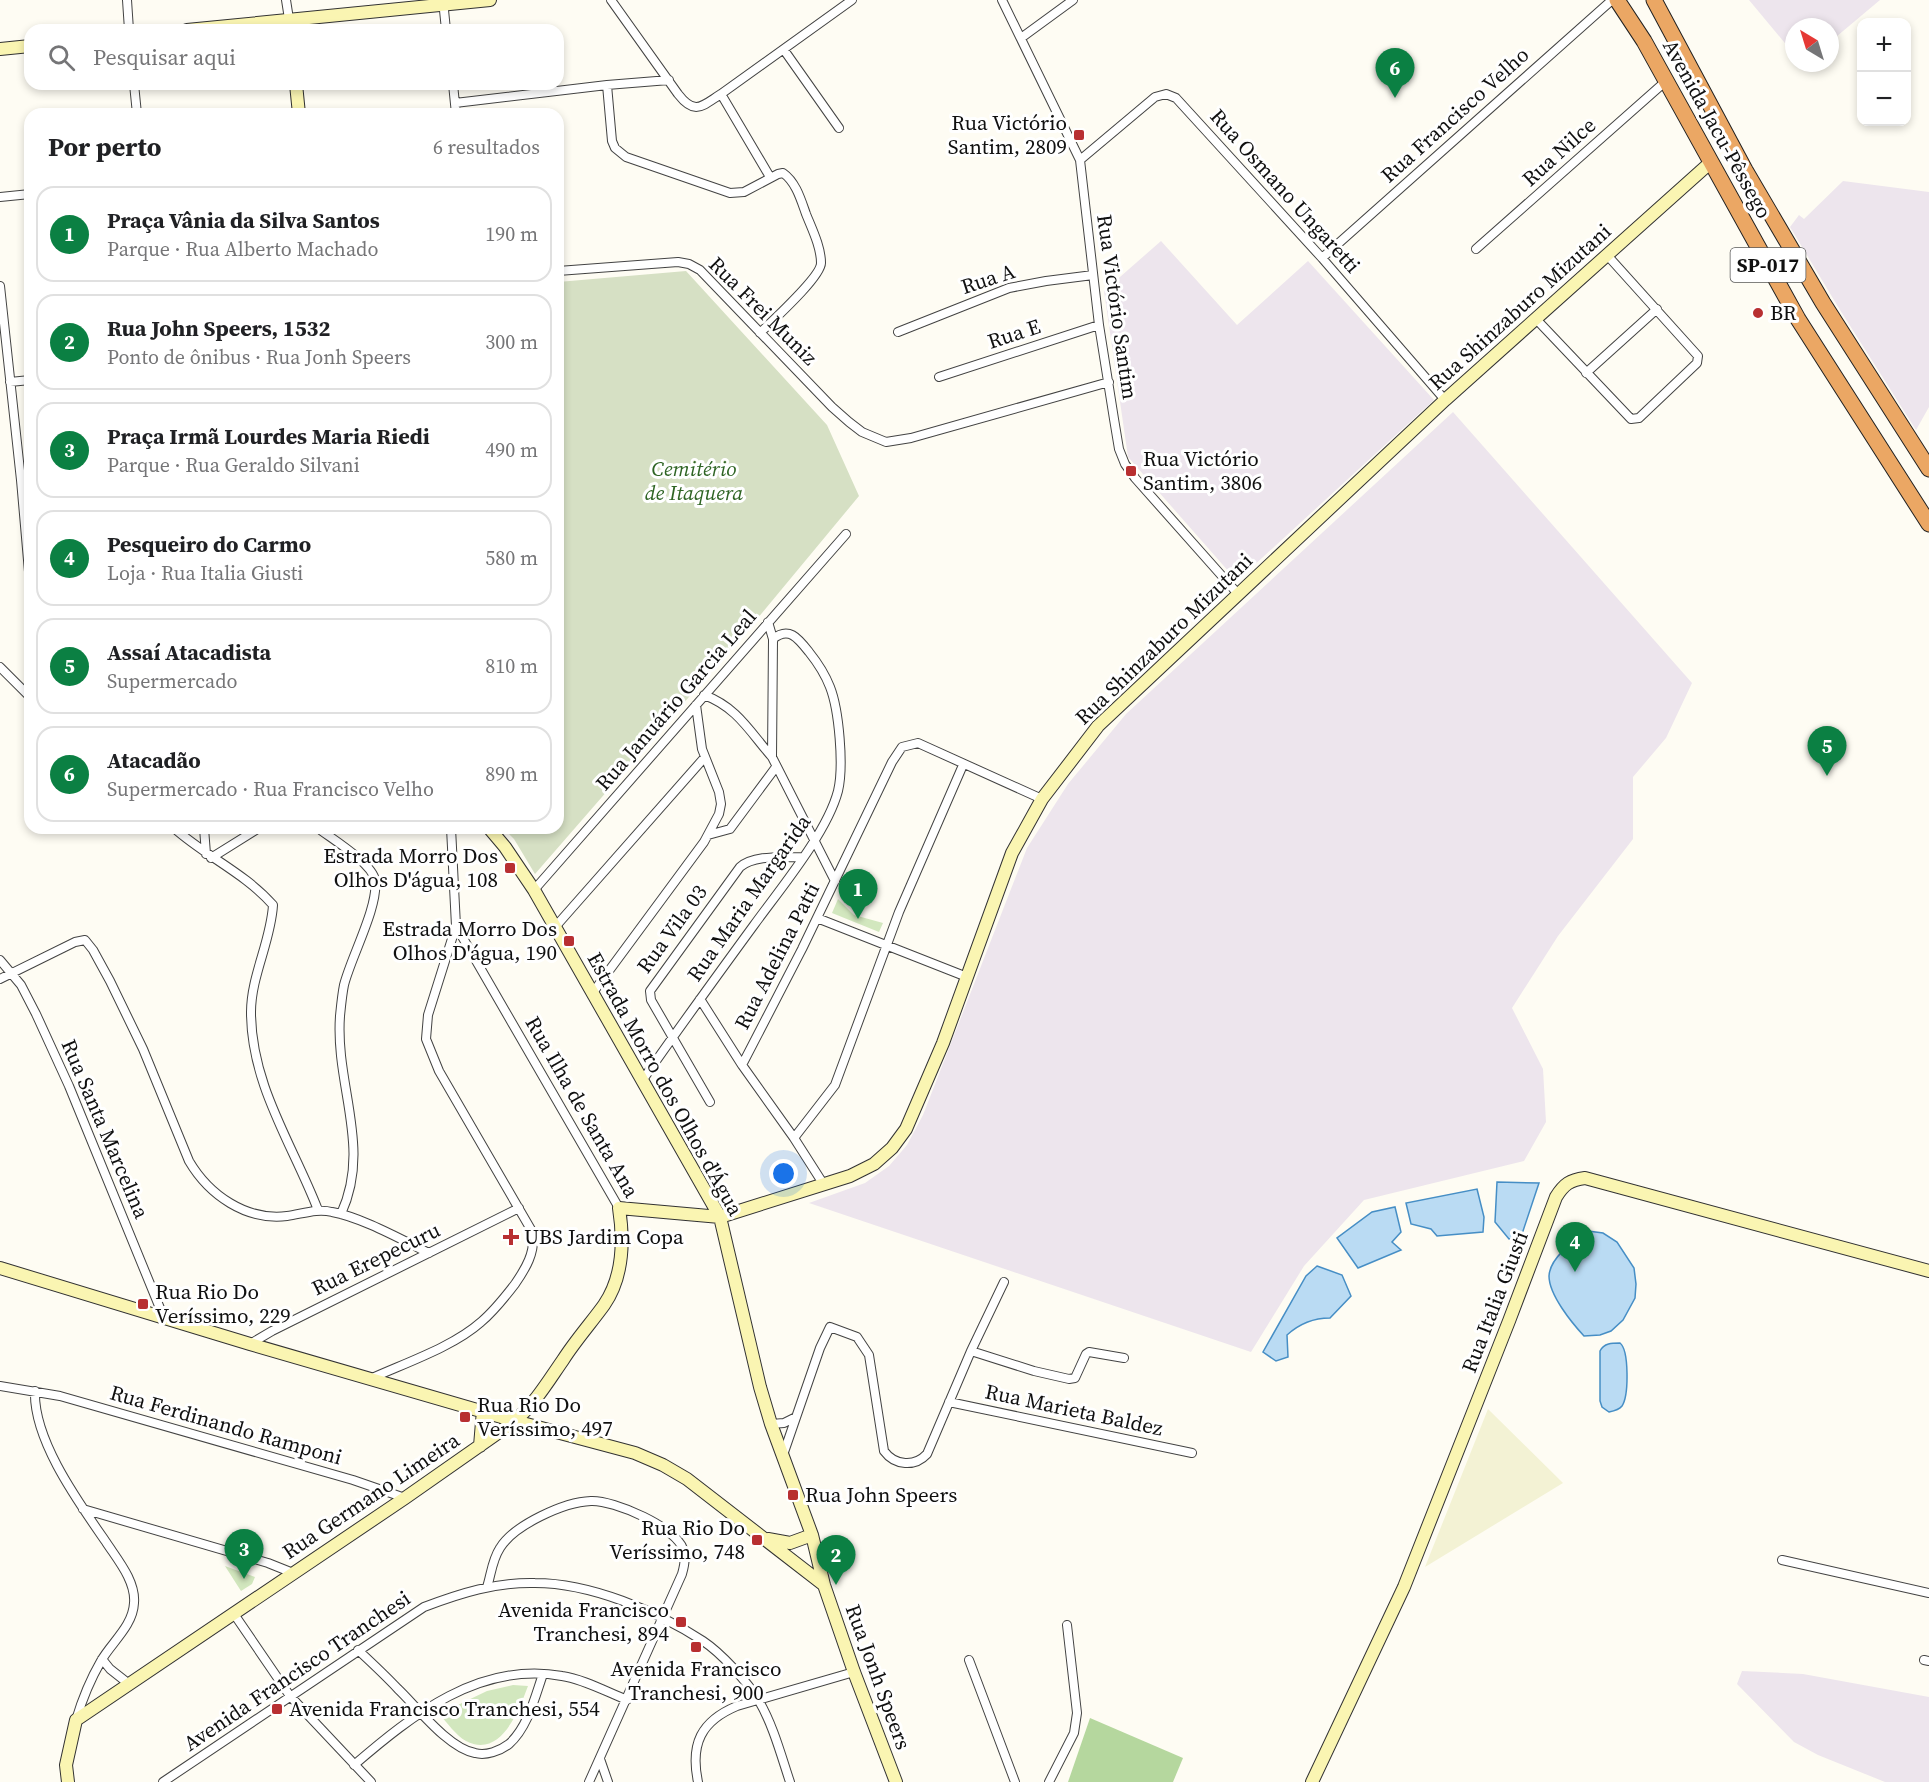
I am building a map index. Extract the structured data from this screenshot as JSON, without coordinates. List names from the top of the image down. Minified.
{"streets":{"highway":["Avenida Jacu-Pêssego","SP-017"],"street":["Rua Francisco Velho","Rua Nilce","Rua Osmano Ungaretti","Rua A","Rua Victório Santim","Rua Shinzaburo Mizutani","Rua Frei Muniz","Rua E","Rua Januário Garcia Leal","Rua Maria Margarida","Rua Vila 03","Rua Adelina Patti","Estrada Morro dos Olhos d'Água","Rua Ilha de Santa Ana","Rua Santa Marcelina","Rua Erepecuru","Rua Italia Giusti","Rua Marieta Baldez","Rua Ferdinando Ramponi","Rua Germano Limeira","Avenida Francisco Tranchesi","Rua Jonh Speers"]},"crossings":[["Rua Francisco Velho","Rua Osmano Ungaretti"],["Avenida Jacu-Pêssego","Rua Nilce"],["Avenida Jacu-Pêssego","Rua Shinzaburo Mizutani"],["Rua Osmano Ungaretti","Rua Victório Santim"],["Rua Osmano Ungaretti","Rua Shinzaburo Mizutani"],["Rua A","Rua Victório Santim"],["Rua Victório Santim","Rua Shinzaburo Mizutani"],["Rua Victório Santim","Rua Frei Muniz"],["Rua Victório Santim","Rua E"],["Rua Shinzaburo Mizutani","Estrada Morro dos Olhos d'Água"],["Rua Shinzaburo Mizutani","Rua Ilha de Santa Ana"],["Rua Januário Garcia Leal","Estrada Morro dos Olhos d'Água"],["Rua Maria Margarida","Rua Vila 03"],["Rua Maria Margarida","Estrada Morro dos Olhos d'Água"],["Estrada Morro dos Olhos d'Água","Rua Jonh Speers"],["Rua Ilha de Santa Ana","Rua Germano Limeira"],["Rua Ferdinando Ramponi","Rua Germano Limeira"]],"parks":["Cemitério de Itaquera"],"places":{"transit":["Rua Victório Santim, 2809","Rua Victório Santim, 3806","Estrada Morro Dos Olhos D'água, 108","Estrada Morro Dos Olhos D'água, 190","Rua Rio Do Veríssimo, 229","Rua Rio Do Veríssimo, 497","Rua John Speers","Rua Rio Do Veríssimo, 748","Avenida Francisco Tranchesi, 894","Avenida Francisco Tranchesi, 900","Avenida Francisco Tranchesi, 554"],"other":["BR"],"health":["UBS Jardim Copa"]},"north":"top left","page":{"map_buttons":["+","−"],"search":"Pesquisar aqui","pins":["6","5","1","4","3","2"],"heading":["Por perto","6 resultados"],"list":[{"mark":"1","name":"Praça Vânia da Silva Santos","note":"Parque · Rua Alberto Machado","value":"190 m"},{"mark":"2","name":"Rua John Speers, 1532","note":"Ponto de ônibus · Rua Jonh Speers","value":"300 m"},{"mark":"3","name":"Praça Irmã Lourdes Maria Riedi","note":"Parque · Rua Geraldo Silvani","value":"490 m"},{"mark":"4","name":"Pesqueiro do Carmo","note":"Loja · Rua Italia Giusti","value":"580 m"},{"mark":"5","name":"Assaí Atacadista","note":"Supermercado","value":"810 m"},{"mark":"6","name":"Atacadão","note":"Supermercado · Rua Francisco Velho","value":"890 m"}]}}
